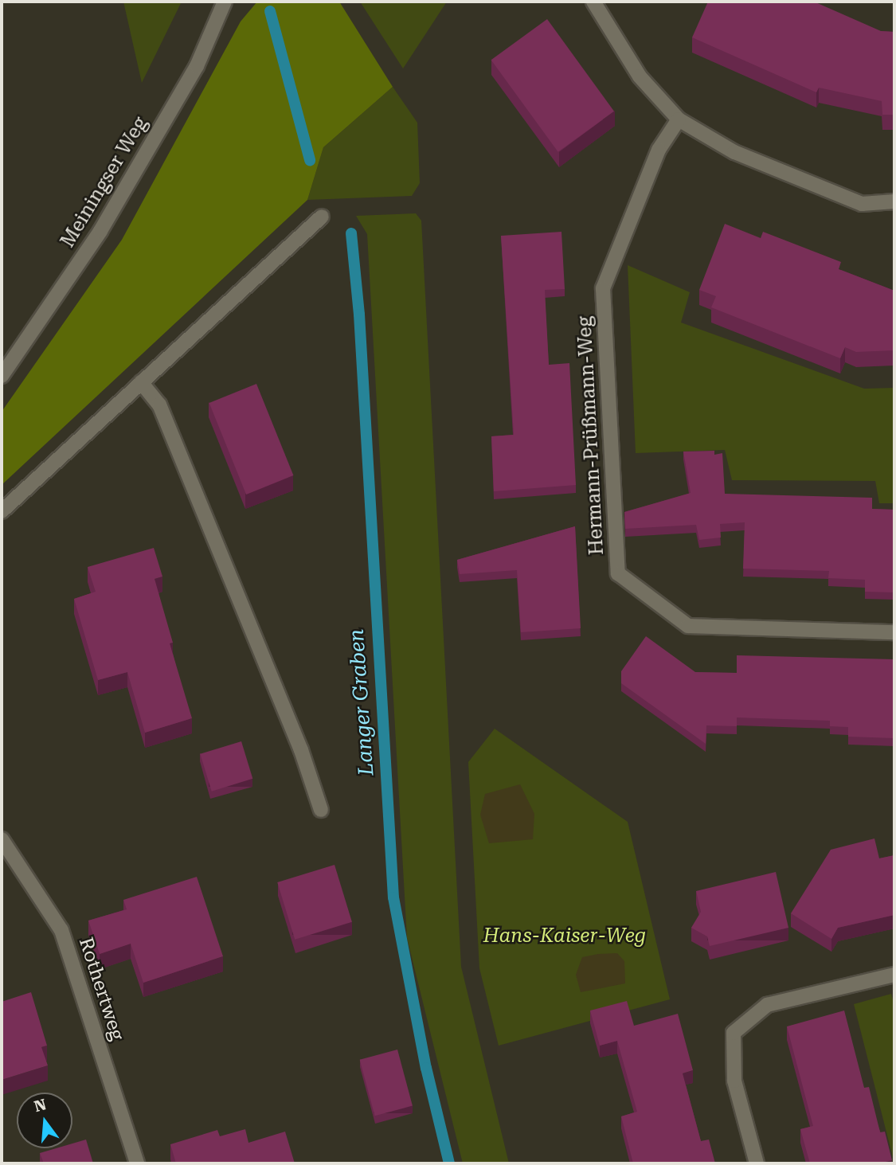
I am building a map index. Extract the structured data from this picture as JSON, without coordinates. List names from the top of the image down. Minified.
{"streets":{"street":["Meiningser Weg","Hermann-Prüßmann-Weg","Rothertweg"]},"water":["Langer Graben"],"parks":["Hans-Kaiser-Weg"],"north":"top"}
